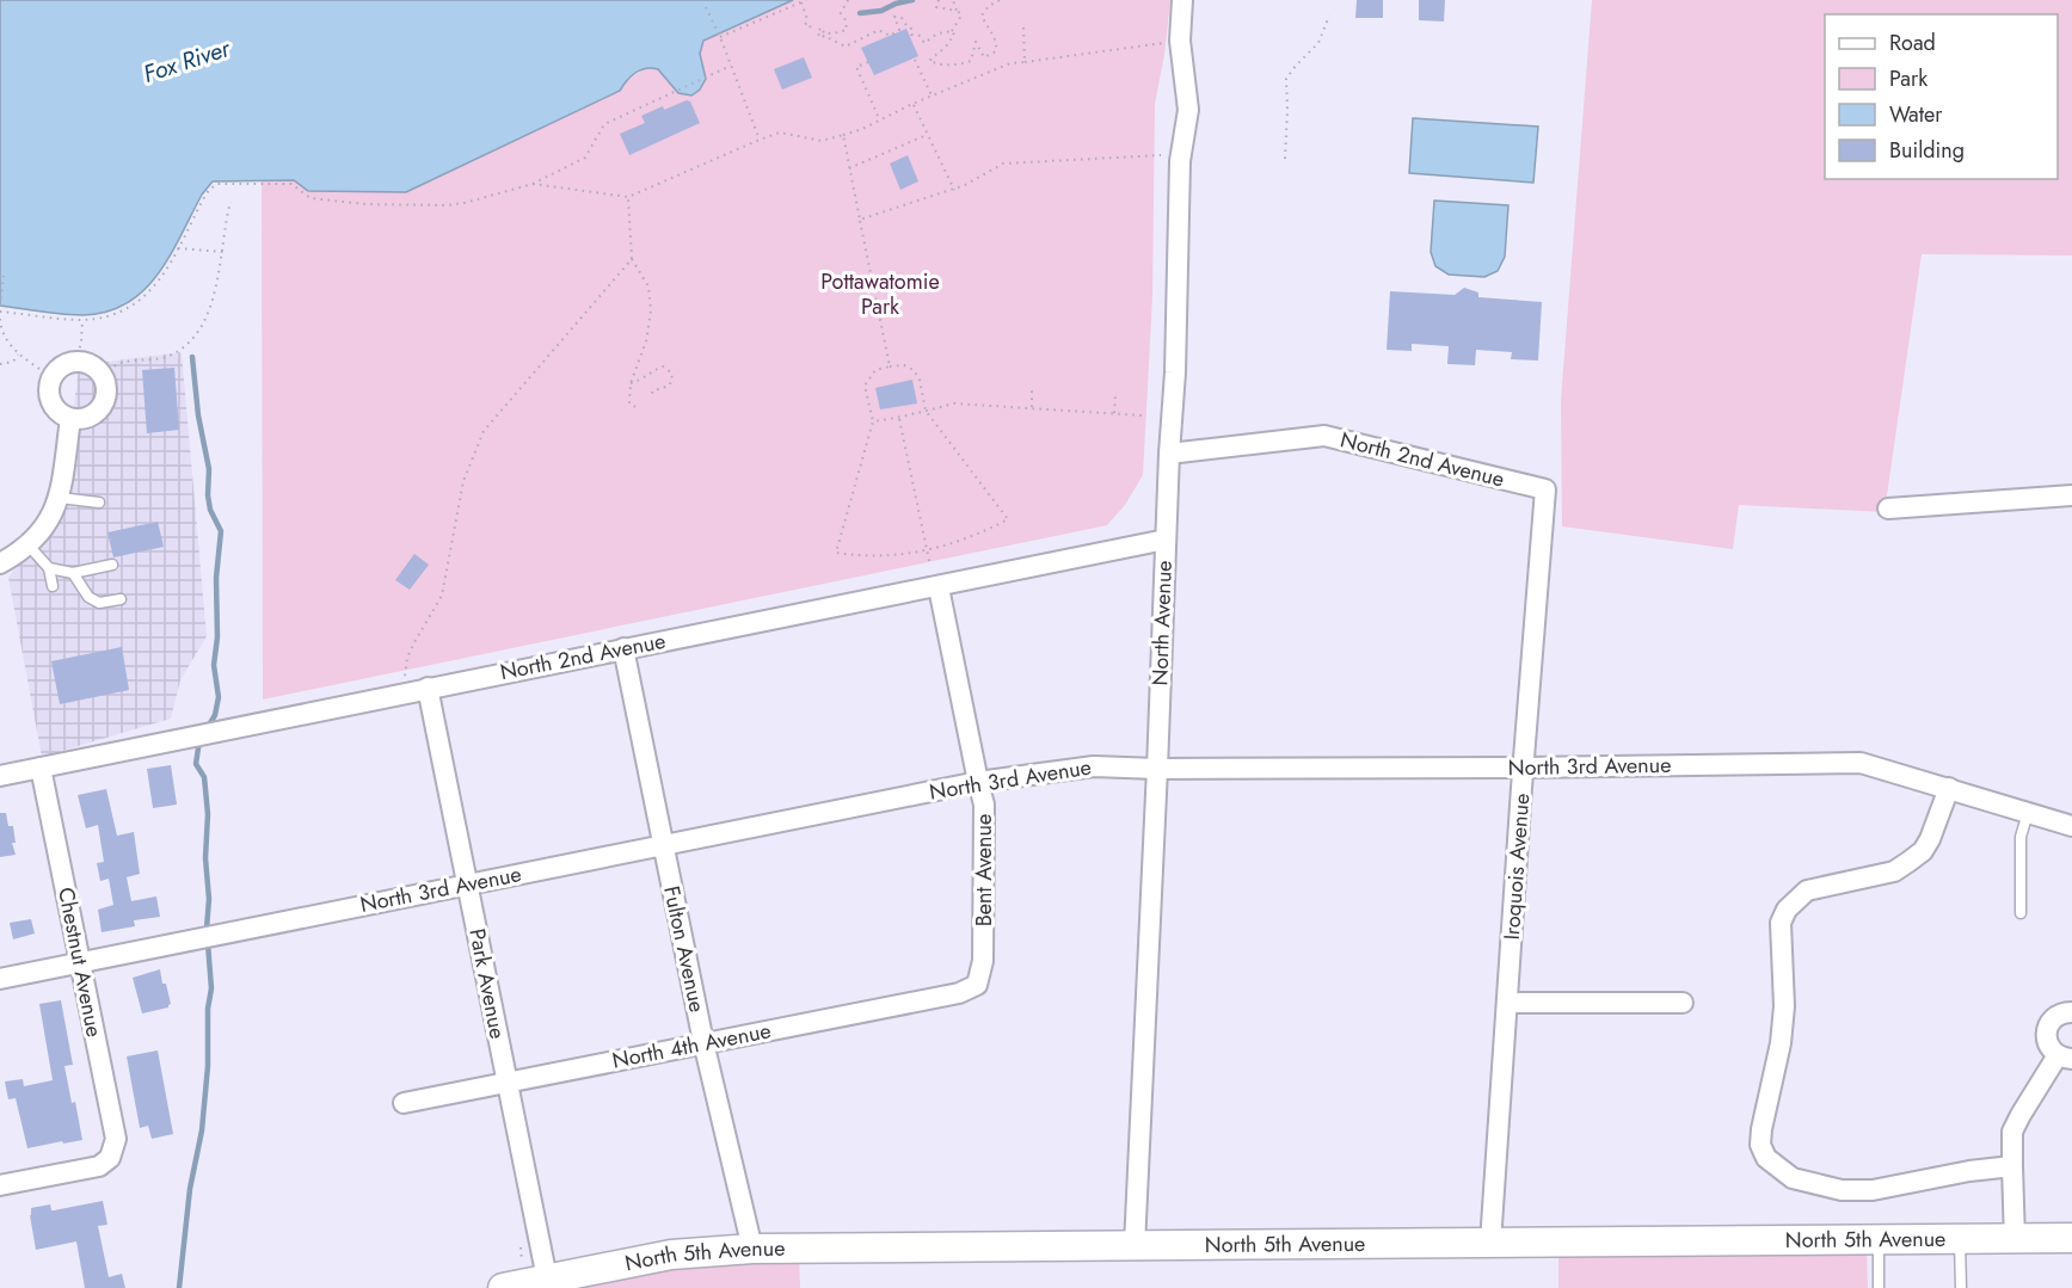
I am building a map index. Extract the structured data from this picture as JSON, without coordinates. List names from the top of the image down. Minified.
{"streets":{"main road":["North 5th Avenue"],"street":["North 2nd Avenue","North Avenue","North 3rd Avenue","Iroquois Avenue","Bent Avenue","Fulton Avenue","Chestnut Avenue","Park Avenue","North 4th Avenue"]},"crossings":[["North 2nd Avenue","North Avenue"],["North 2nd Avenue","Iroquois Avenue"],["North 2nd Avenue","Bent Avenue"],["North 2nd Avenue","Fulton Avenue"],["North 2nd Avenue","Chestnut Avenue"],["North 2nd Avenue","Park Avenue"],["North Avenue","North 3rd Avenue"],["North Avenue","North 5th Avenue"],["North 3rd Avenue","Iroquois Avenue"],["North 3rd Avenue","Bent Avenue"],["North 3rd Avenue","Fulton Avenue"],["North 3rd Avenue","Chestnut Avenue"],["North 3rd Avenue","Park Avenue"],["Iroquois Avenue","North 5th Avenue"],["Bent Avenue","North 4th Avenue"],["Fulton Avenue","North 4th Avenue"],["Fulton Avenue","North 5th Avenue"],["Park Avenue","North 4th Avenue"],["Park Avenue","North 5th Avenue"]],"water":["Fox River"],"parks":["Pottawatomie Park"],"legend":["Road","Park","Water","Building"]}
